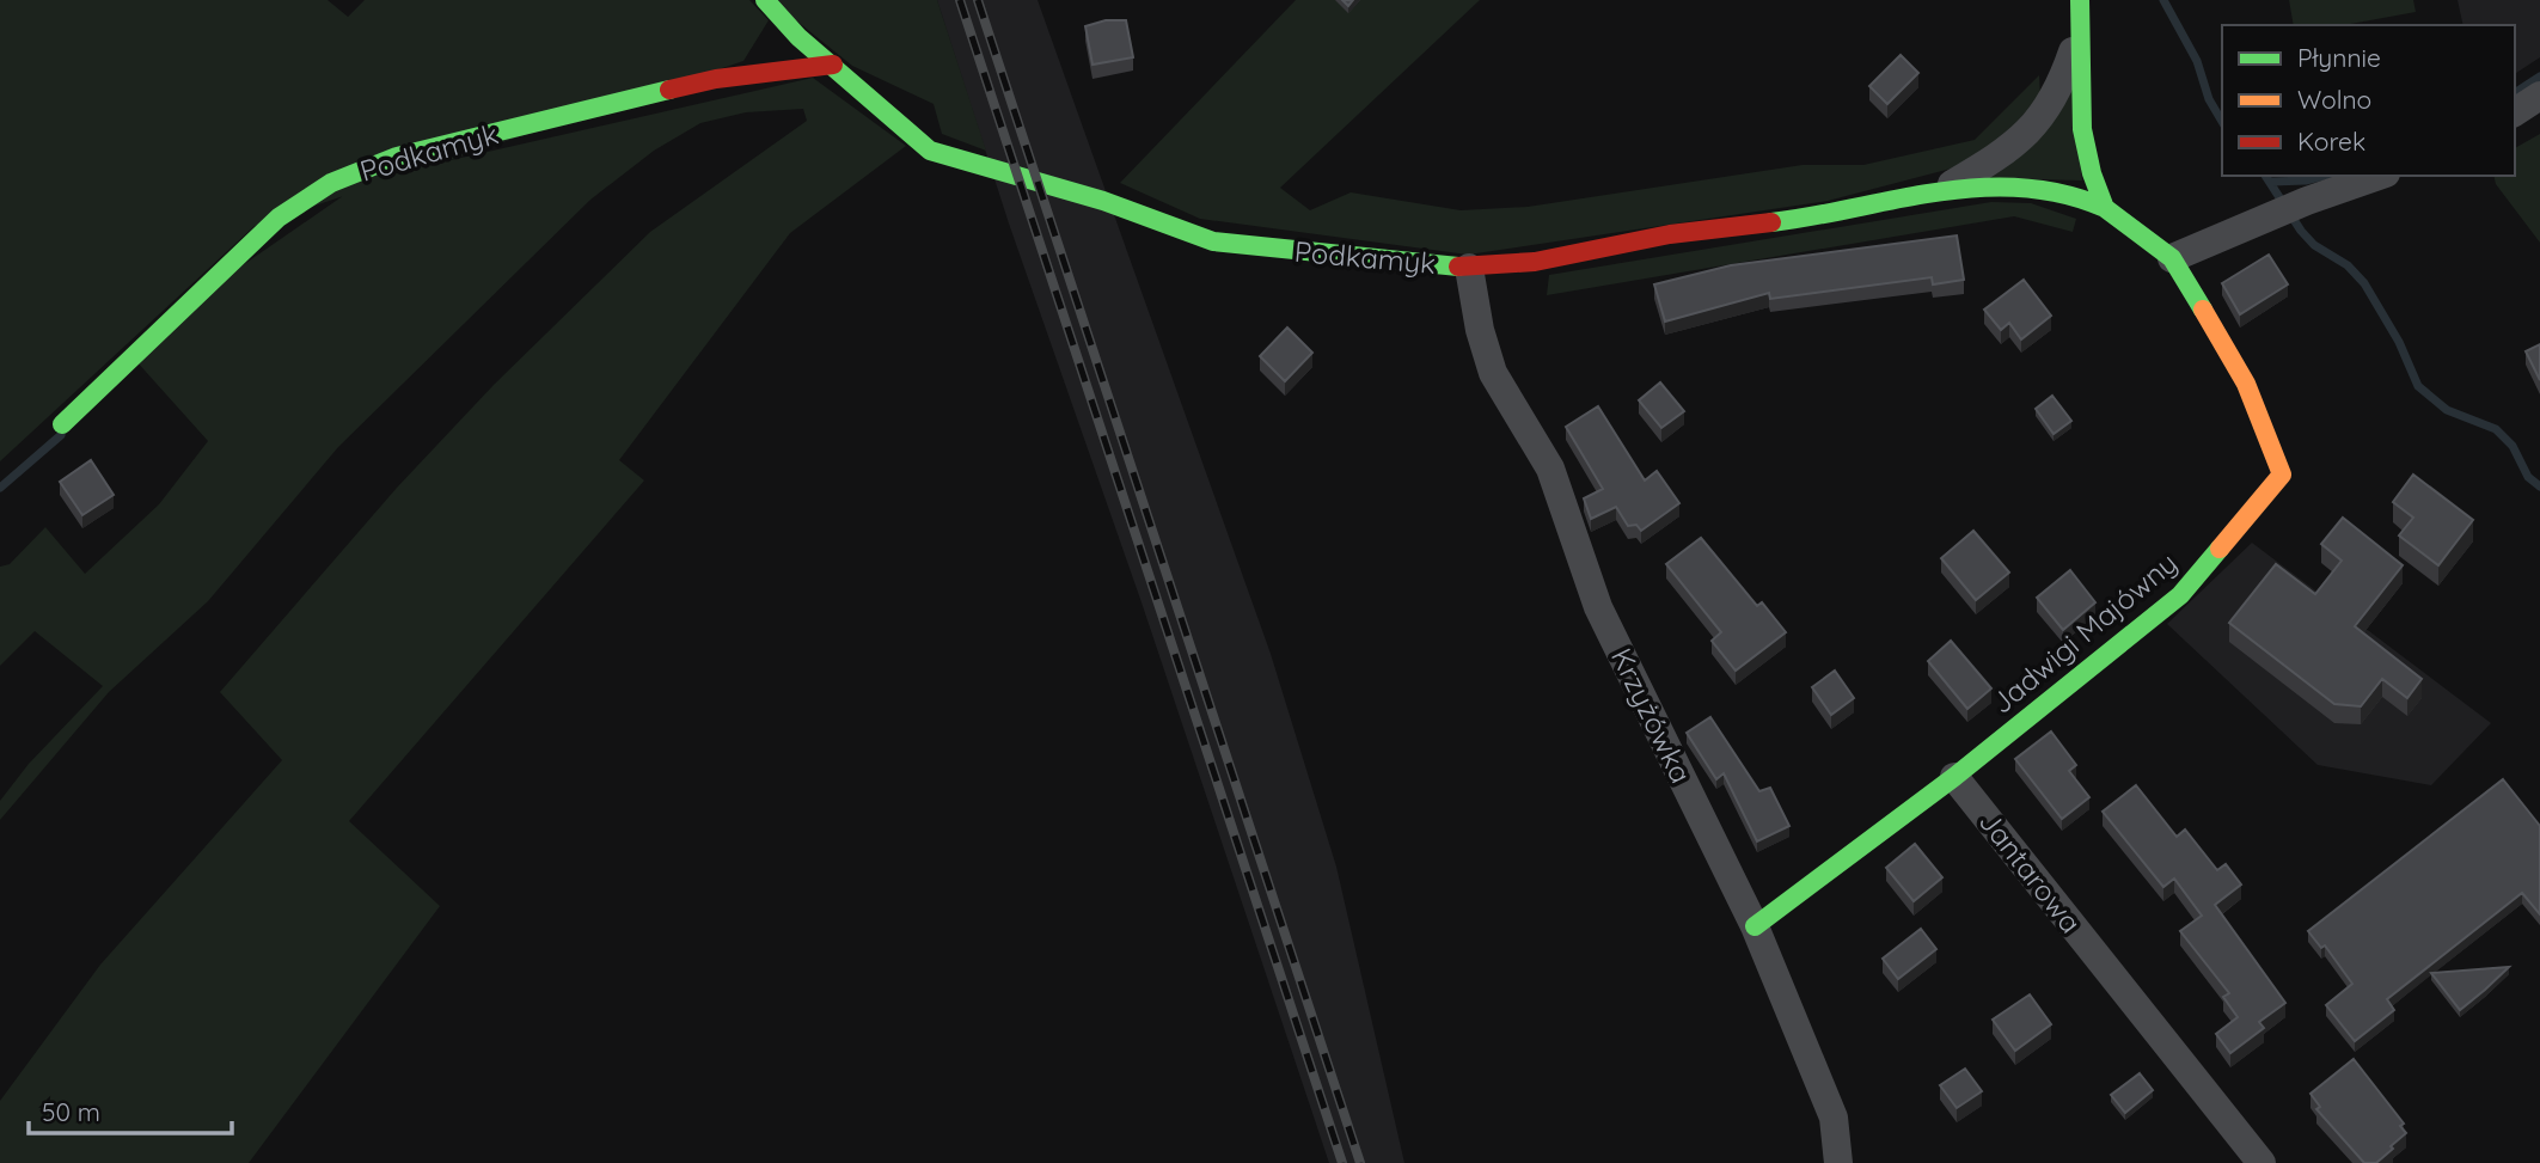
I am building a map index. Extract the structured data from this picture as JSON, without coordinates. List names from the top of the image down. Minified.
{"streets":{"street":["Podkamyk","Jadwigi Majówny","Krzyżówka","Jantarowa"]},"crossings":[["Podkamyk","Jadwigi Majówny"],["Podkamyk","Krzyżówka"],["Jadwigi Majówny","Jantarowa"]],"legend":["Płynnie","Wolno","Korek"],"scale_bar":"50 m"}
